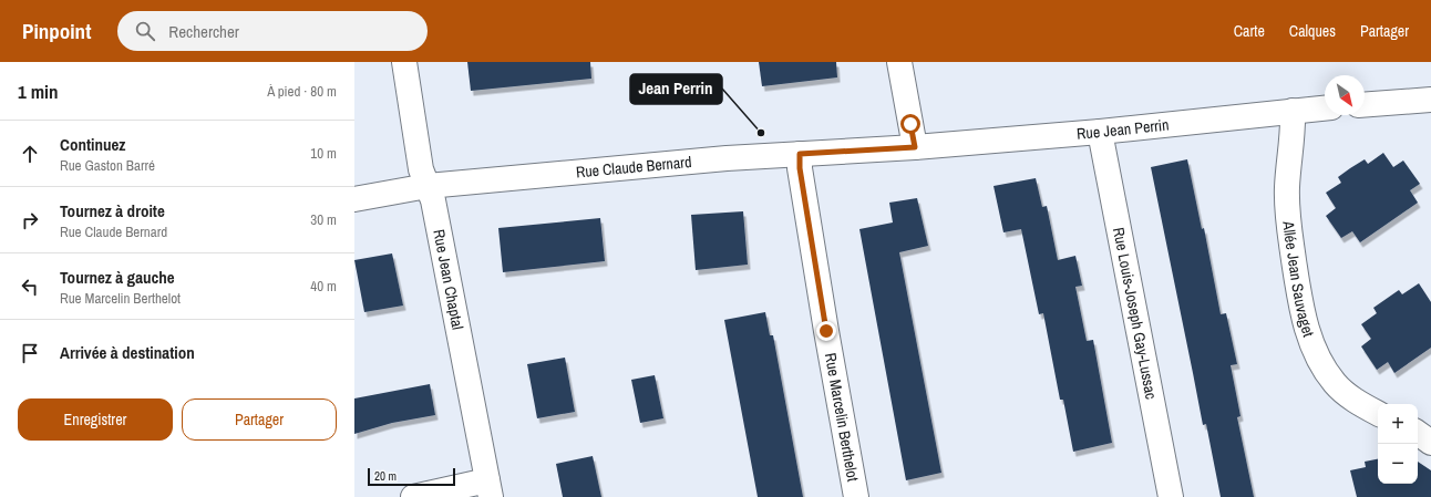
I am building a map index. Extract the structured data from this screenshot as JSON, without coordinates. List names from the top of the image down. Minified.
{"streets":{"street":["Rue Jean Perrin","Rue Claude Bernard","Allée Jean Sauvaget","Rue Jean Chaptal","Rue Louis-Joseph Gay-Lussac","Rue Marcelin Berthelot"]},"crossings":[["Rue Jean Perrin","Rue Claude Bernard"],["Rue Jean Perrin","Allée Jean Sauvaget"],["Rue Jean Perrin","Rue Louis-Joseph Gay-Lussac"],["Rue Claude Bernard","Rue Jean Chaptal"],["Rue Claude Bernard","Rue Marcelin Berthelot"]],"places":["Jean Perrin"],"scale_bar":"20 m","north":"bottom right","page":{"header":"Pinpoint","search":"Rechercher","nav":["Carte","Calques","Partager"],"heading":["1 min","À pied · 80 m"],"list":[["Continuez","Rue Gaston Barré","10 m"],["Tournez à droite","Rue Claude Bernard","30 m"],["Tournez à gauche","Rue Marcelin Berthelot","40 m"],"Arrivée à destination"],"buttons":["Enregistrer","Partager"],"map_buttons":["+","−"],"scale":"20 m"}}
